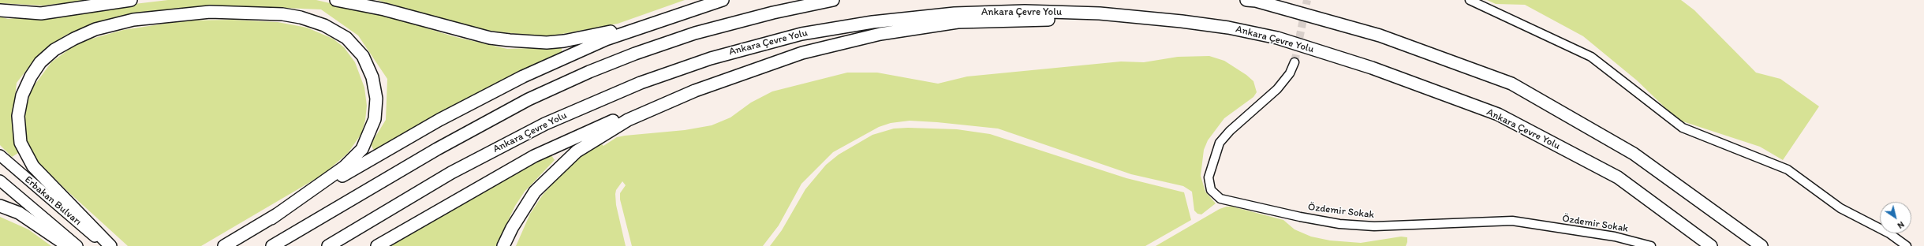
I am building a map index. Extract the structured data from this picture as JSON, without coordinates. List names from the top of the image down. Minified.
{"streets":{"highway":["Ankara Çevre Yolu","Erbakan Bulvarı"],"street":["Özdemir Sokak"]},"north":"bottom right"}
